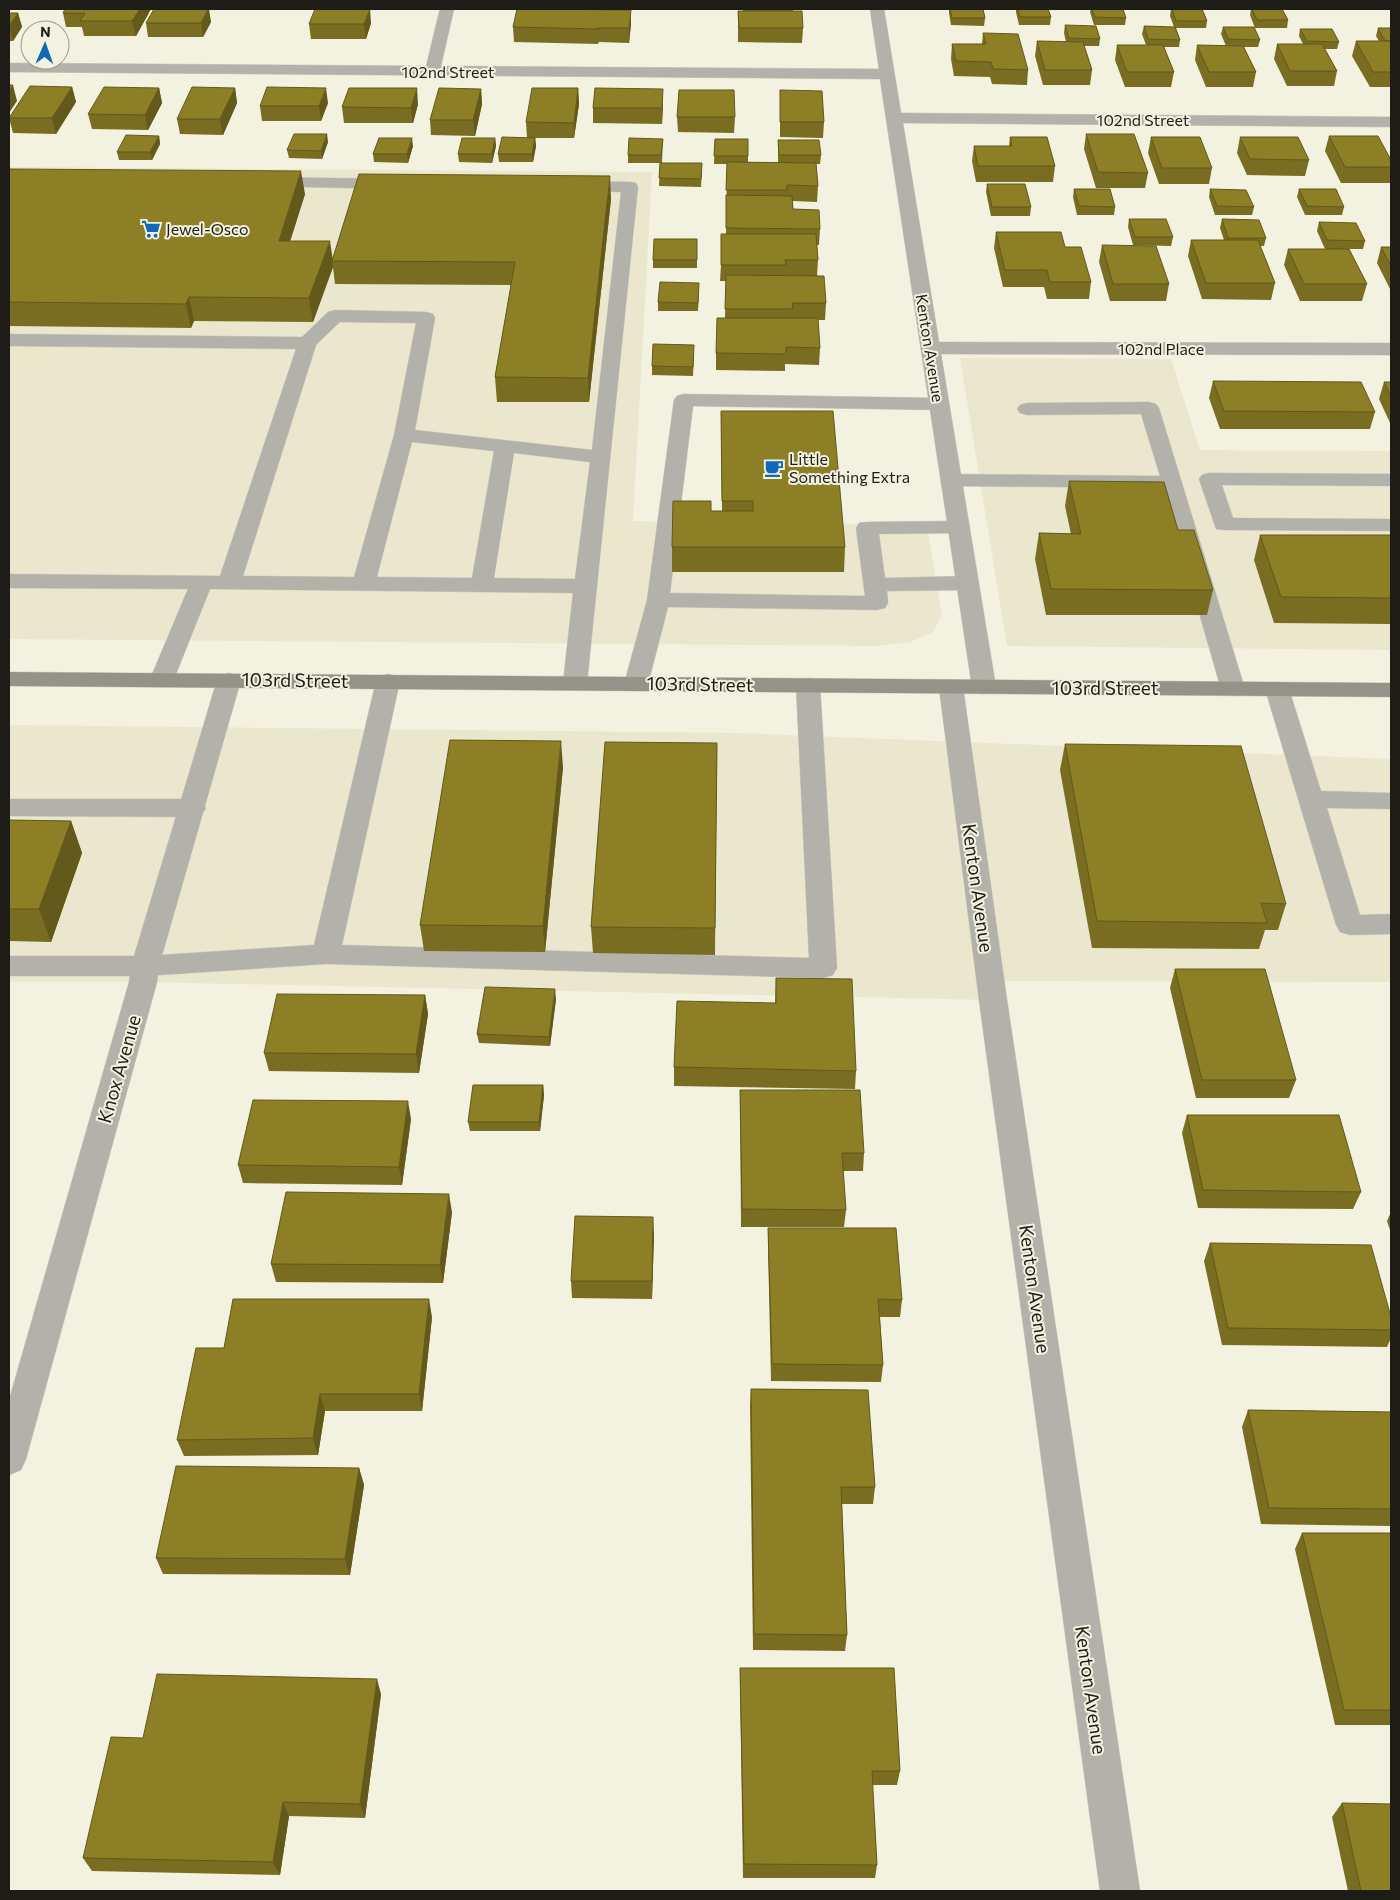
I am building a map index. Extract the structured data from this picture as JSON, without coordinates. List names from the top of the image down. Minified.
{"streets":{"main road":["103rd Street"],"street":["102nd Street","Kenton Avenue","102nd Place","Knox Avenue"]},"crossings":[["102nd Street","Kenton Avenue"],["Kenton Avenue","102nd Place"],["Kenton Avenue","103rd Street"],["103rd Street","Knox Avenue"]],"places":{"supermarket":["Jewel-Osco"],"cafe":["Little Something Extra"]},"north":"top"}
